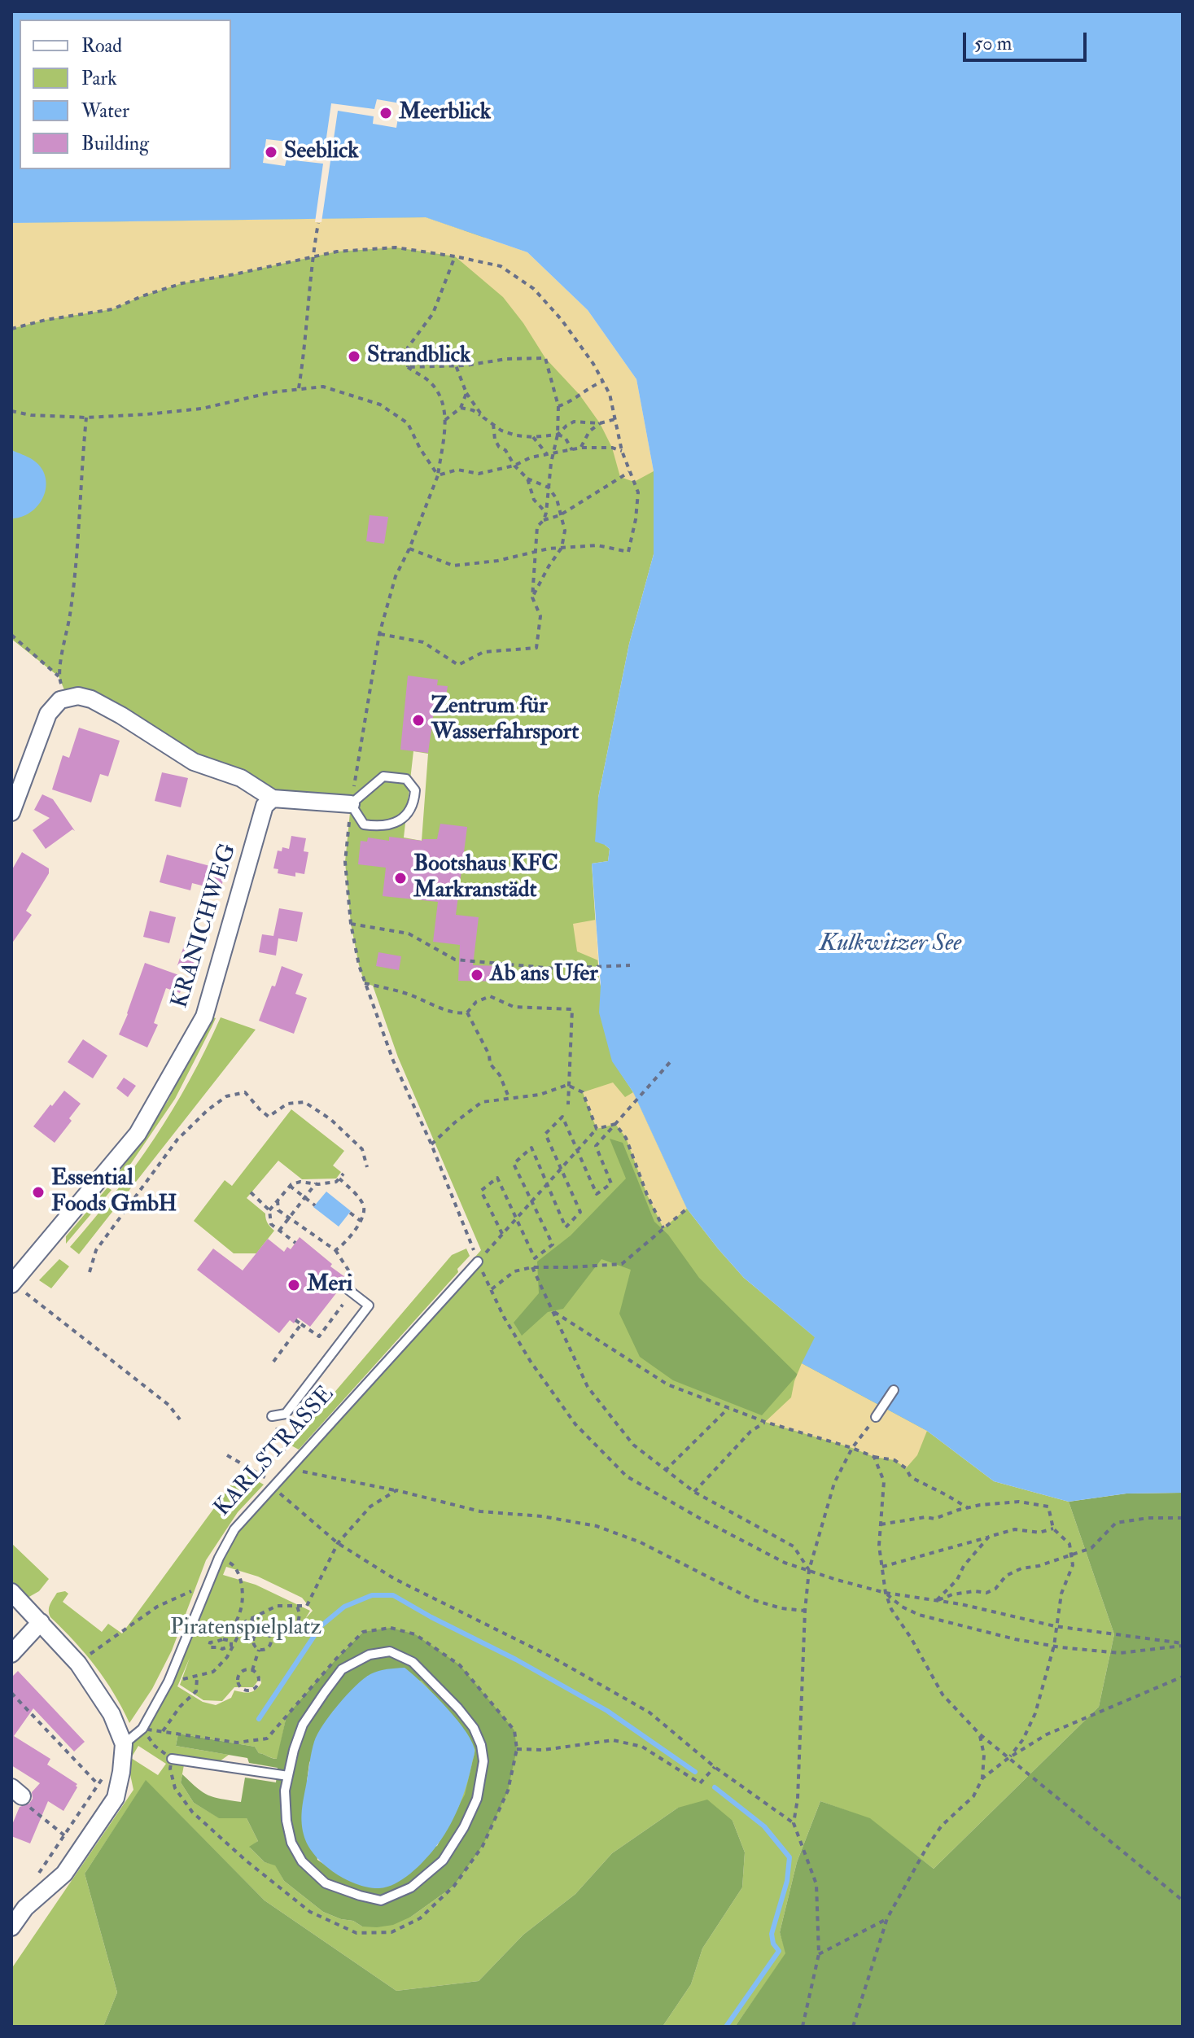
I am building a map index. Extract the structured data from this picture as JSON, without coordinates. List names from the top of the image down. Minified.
{"streets":{"street":["KRANICHWEG"],"lane":["KARLSTRASSE"]},"water":["Kulkwitzer See"],"parks":["Piratenspielplatz"],"places":["Meerblick","Seeblick","Strandblick","Zentrum für Wasserfahrsport","Bootshaus KFC Markranstädt","Ab ans Ufer","Essential Foods GmbH","Meri"],"legend":["Road","Park","Water","Building"],"scale_bar":"50 m"}
